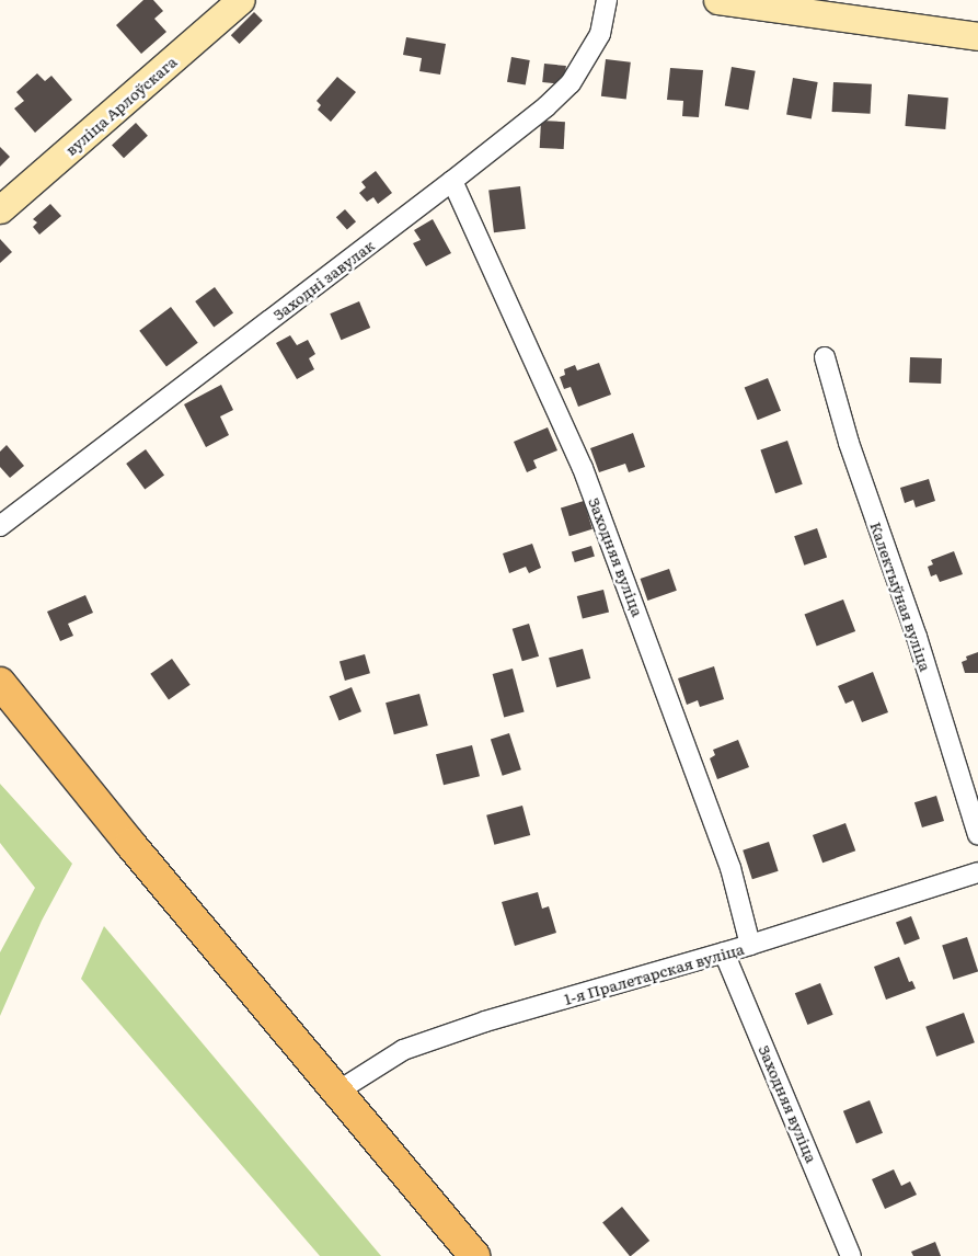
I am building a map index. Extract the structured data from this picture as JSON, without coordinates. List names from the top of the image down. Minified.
{"streets":{"street":["вуліца Арлоўскага","Заходні завулак","Заходняя вуліца","Калектыўная вуліца","1-я Пралетарская вуліца"]},"crossings":[["Заходні завулак","Заходняя вуліца"],["Заходняя вуліца","1-я Пралетарская вуліца"]]}
